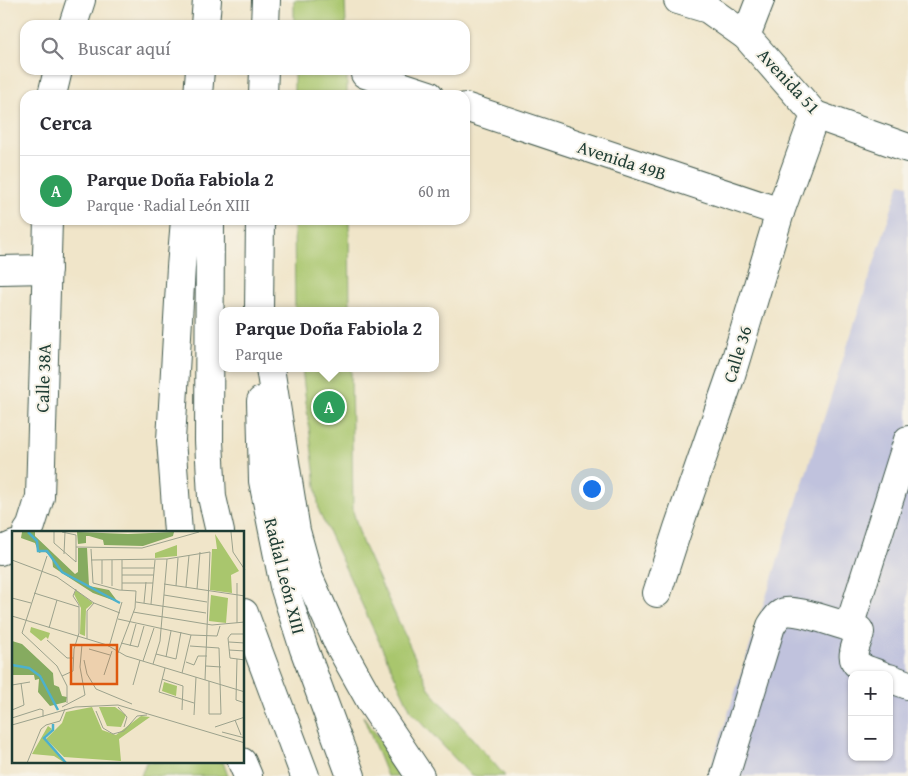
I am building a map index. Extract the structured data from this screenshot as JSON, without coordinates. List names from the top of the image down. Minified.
{"streets":{"main road":["Avenida 51","Avenida 49B","Calle 36","Calle 38A","Radial León XIII"]},"crossings":[["Avenida 51","Calle 36"],["Avenida 49B","Calle 36"]],"page":{"search":"Buscar aquí","heading":"Cerca","list":[{"mark":"A","name":"Parque Doña Fabiola 2","note":"Parque · Radial León XIII","value":"60 m"}],"popup":["Parque Doña Fabiola 2","Parque"],"pins":"A","map_buttons":["+","−"]}}
